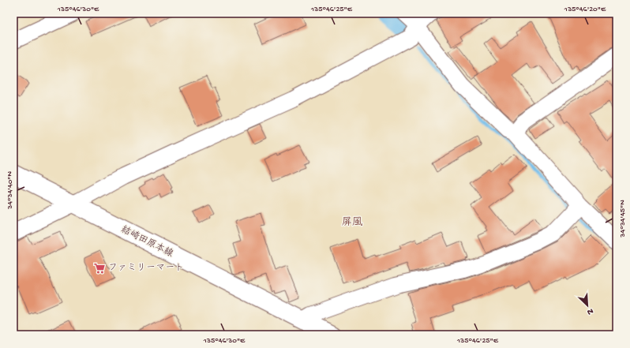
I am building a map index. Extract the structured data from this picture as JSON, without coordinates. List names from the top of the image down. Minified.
{"streets":{"main road":["結崎田原本線"]},"districts":["屏風"],"places":{"supermarket":["ファミリーマート"]},"north":"bottom right","coordinates":["135°46'30\"E","135°46'25\"E","135°46'20\"E","34°34'40\"N","34°34'45\"N"]}
